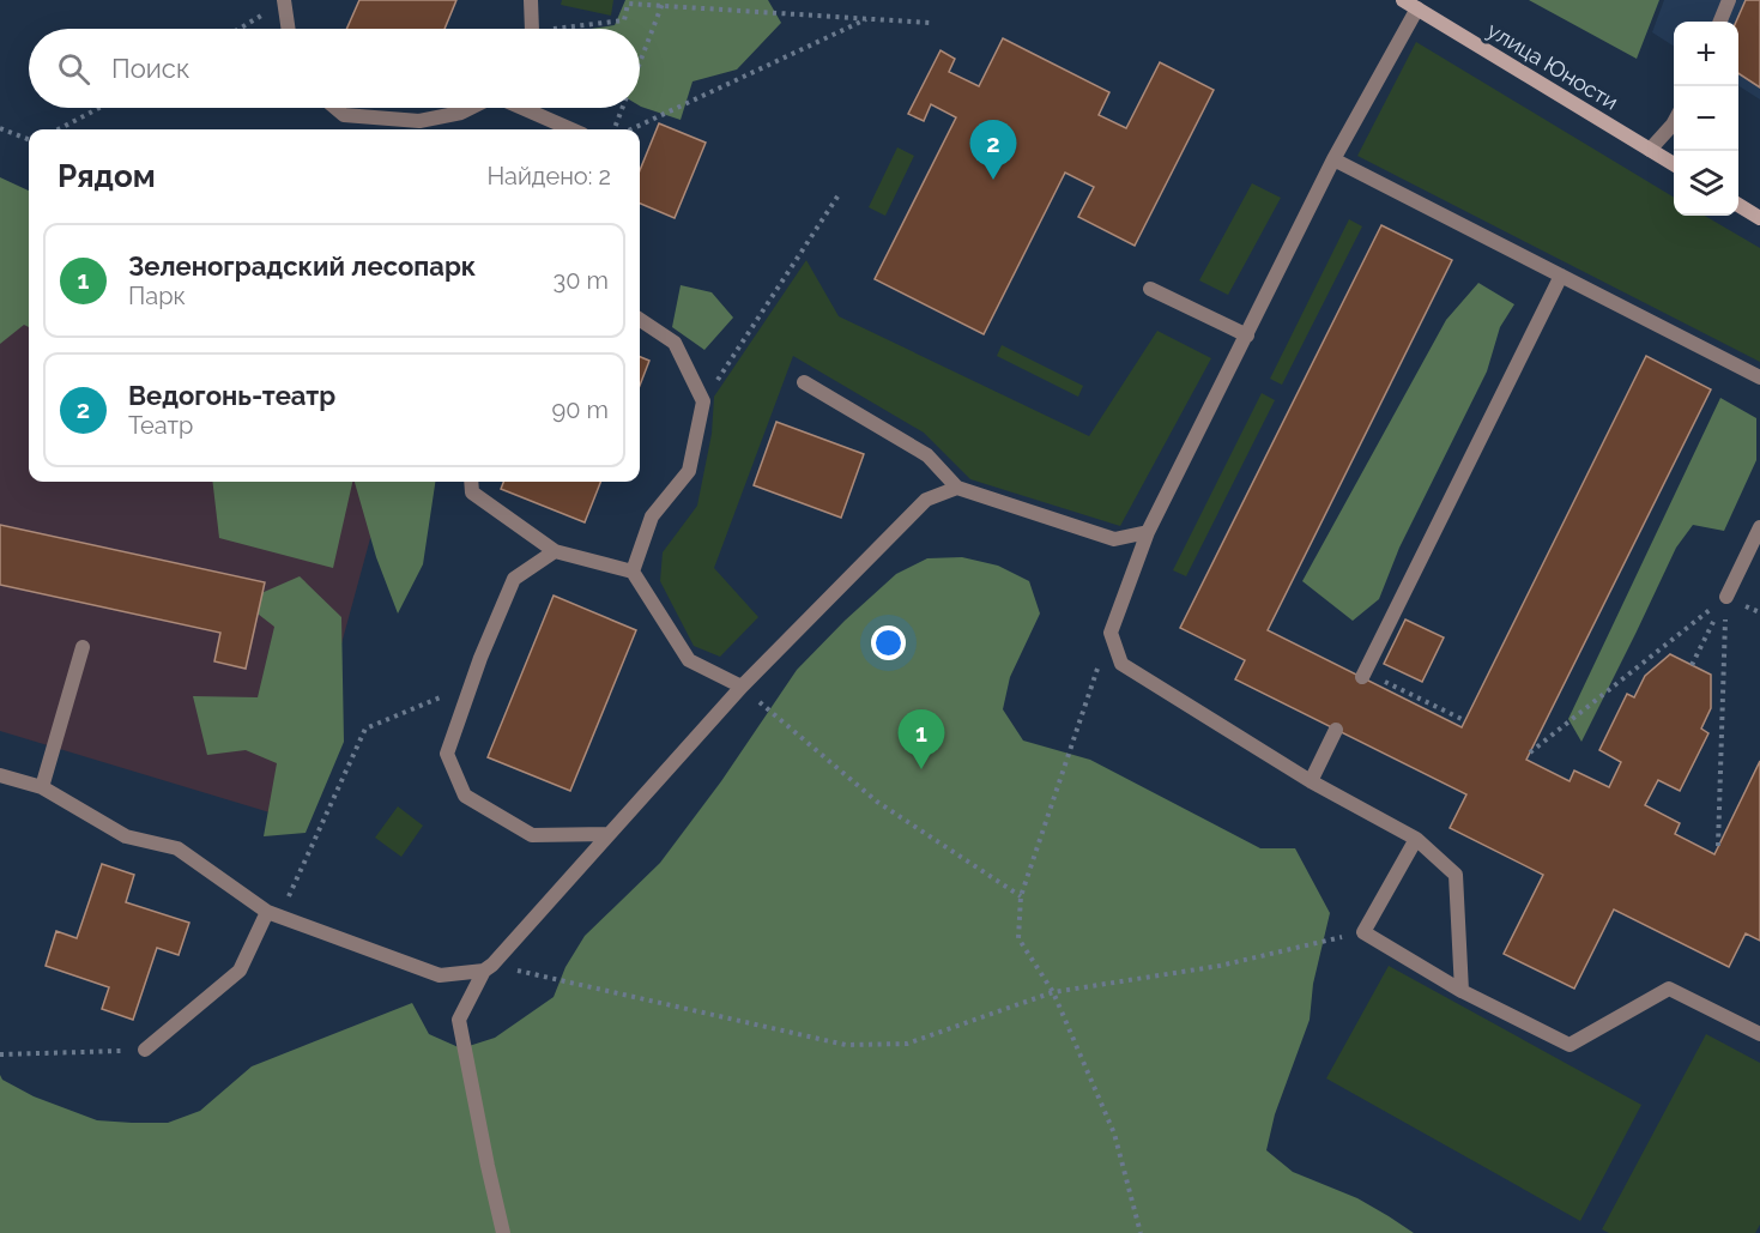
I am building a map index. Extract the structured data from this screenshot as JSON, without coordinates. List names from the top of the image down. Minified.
{"streets":{"street":["улица Юности"]},"page":{"map_buttons":["+","−"],"search":"Поиск","pins":["2","1"],"heading":["Рядом","Найдено: 2"],"list":[{"mark":"1","name":"Зеленоградский лесопарк","note":"Парк","value":"30 m"},{"mark":"2","name":"Ведогонь-театр","note":"Театр","value":"90 m"}]}}
